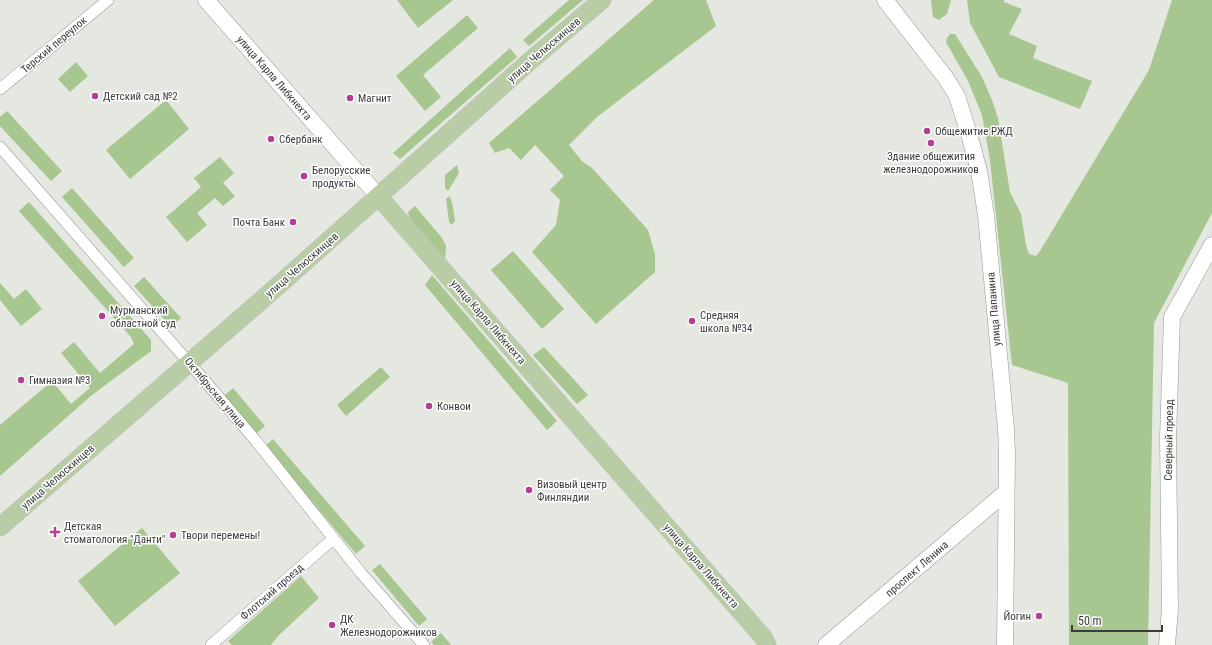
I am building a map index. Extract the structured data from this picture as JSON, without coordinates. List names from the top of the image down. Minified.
{"streets":{"main road":["улица Челюскинцев","улица Карла Либкнехта"],"street":["Терский переулок","улица Папанина","Октябрьская улица","Северный проезд","проспект Ленина","Флотский проезд"]},"crossings":[["улица Челюскинцев","улица Карла Либкнехта"],["улица Челюскинцев","Октябрьская улица"],["улица Папанина","проспект Ленина"],["Октябрьская улица","Флотский проезд"]],"places":{"other":["Детский сад №2","Магнит","Общежитие РЖД","Сбербанк","Здание общежития железнодорожников","Белорусские продукты","Почта Банк","Мурманский областной суд","Средняя школа №34","Гимназия №3","Конвои","Визовый центр Финляндии","Твори перемены!","Йогин","ДК Железнодорожников"],"health":["Детская стоматология \"Данти\""]},"scale_bar":"50 m"}
